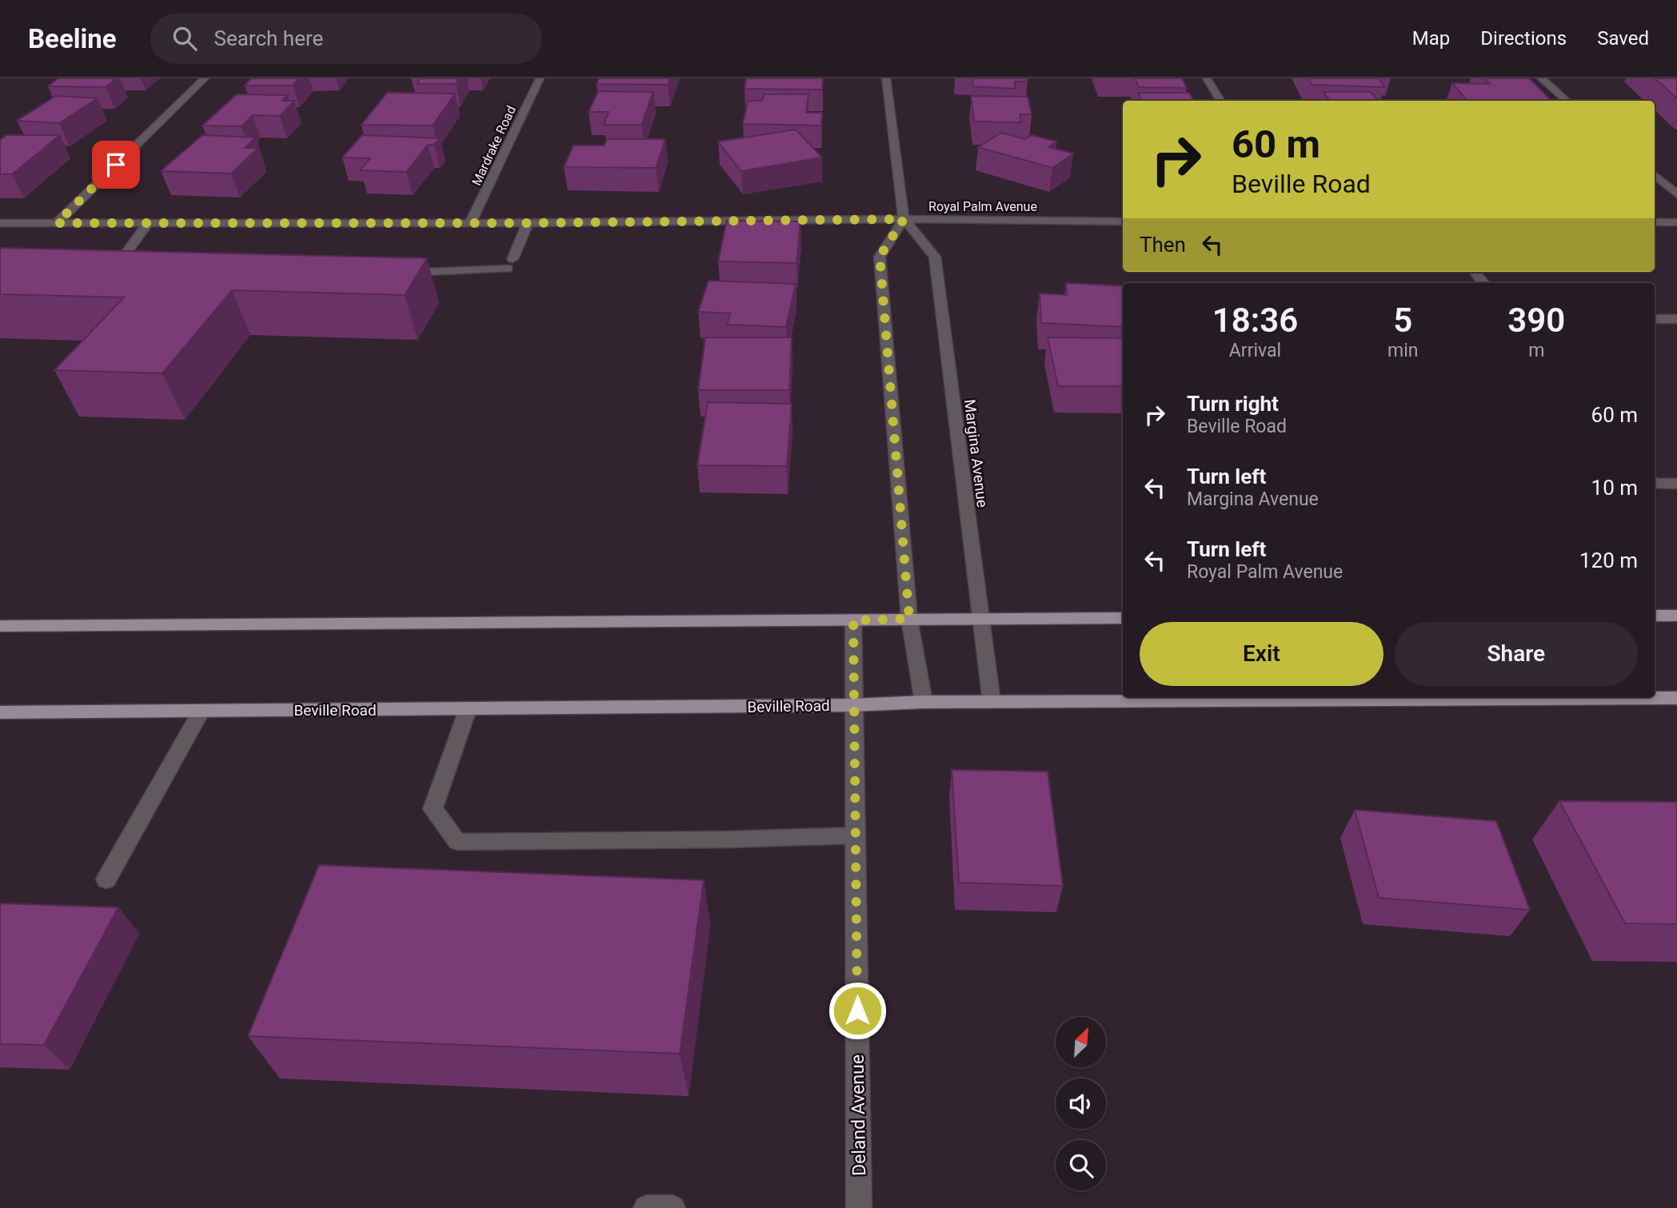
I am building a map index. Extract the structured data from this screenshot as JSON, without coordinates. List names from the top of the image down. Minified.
{"streets":{"main road":["Beville Road"],"street":["Mardrake Road","Royal Palm Avenue","Margina Avenue","Deland Avenue"]},"crossings":[["Mardrake Road","Royal Palm Avenue"],["Royal Palm Avenue","Margina Avenue"],["Margina Avenue","Beville Road"],["Beville Road","Deland Avenue"]],"north":"top right","page":{"header":"Beeline","search":"Search here","nav":["Map","Directions","Saved"],"turn":["60 m","Beville Road"],"then":"Then","eta":["18:36","Arrival","5","min","390","m"],"list":[{"name":"Turn right","note":"Beville Road","value":"60 m"},{"name":"Turn left","note":"Margina Avenue","value":"10 m"},{"name":"Turn left","note":"Royal Palm Avenue","value":"120 m"}],"buttons":["Exit","Share"]}}
